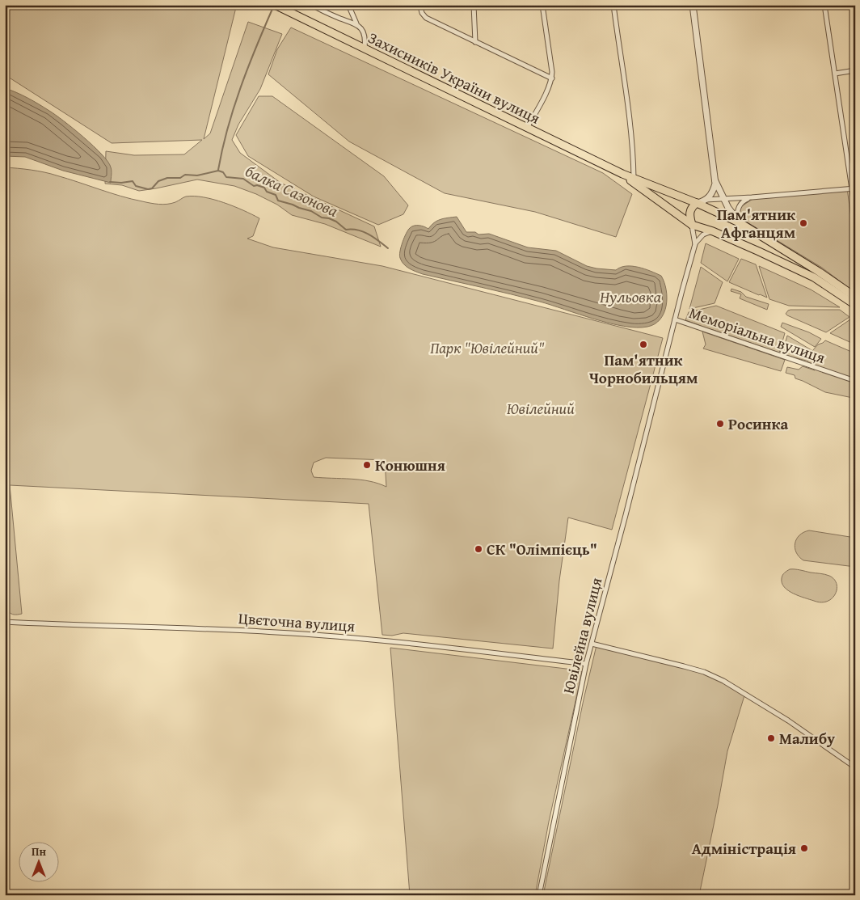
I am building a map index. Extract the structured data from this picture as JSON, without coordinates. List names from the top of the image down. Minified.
{"streets":{"highway":["Захисників України вулиця"],"street":["Меморіальна вулиця","Цвєточна вулиця","Ювілейна вулиця"]},"crossings":[["Захисників України вулиця","Ювілейна вулиця"],["Меморіальна вулиця","Ювілейна вулиця"],["Цвєточна вулиця","Ювілейна вулиця"]],"water":["балка Сазонова","Нульовка"],"parks":["Парк \"Ювілейний\"","Ювілейний"],"places":["Пам'ятник Афганцям","Пам'ятник Чорнобильцям","Росинка","Конюшня","СК \"Олімпієць\"","Малибу","Адміністрація"],"north":"top"}
